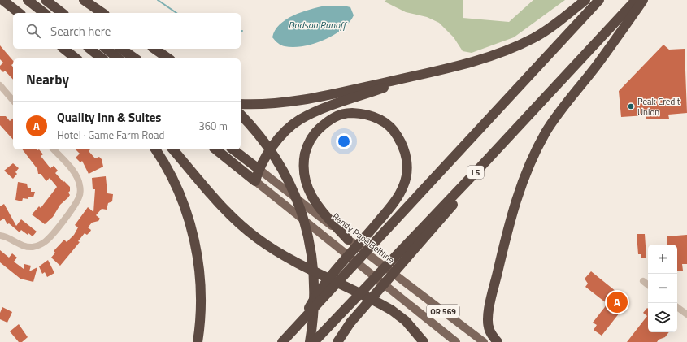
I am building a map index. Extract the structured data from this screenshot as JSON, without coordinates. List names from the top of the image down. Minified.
{"streets":{"highway":["I 5","Randy Papé Beltline","OR 569"]},"water":["Dodson Runoff"],"places":["Peak Credit Union"],"page":{"search":"Search here","heading":"Nearby","list":[{"mark":"A","name":"Quality Inn & Suites","note":"Hotel · Game Farm Road","value":"360 m"}],"map_buttons":["+","−"],"pins":"A"}}
